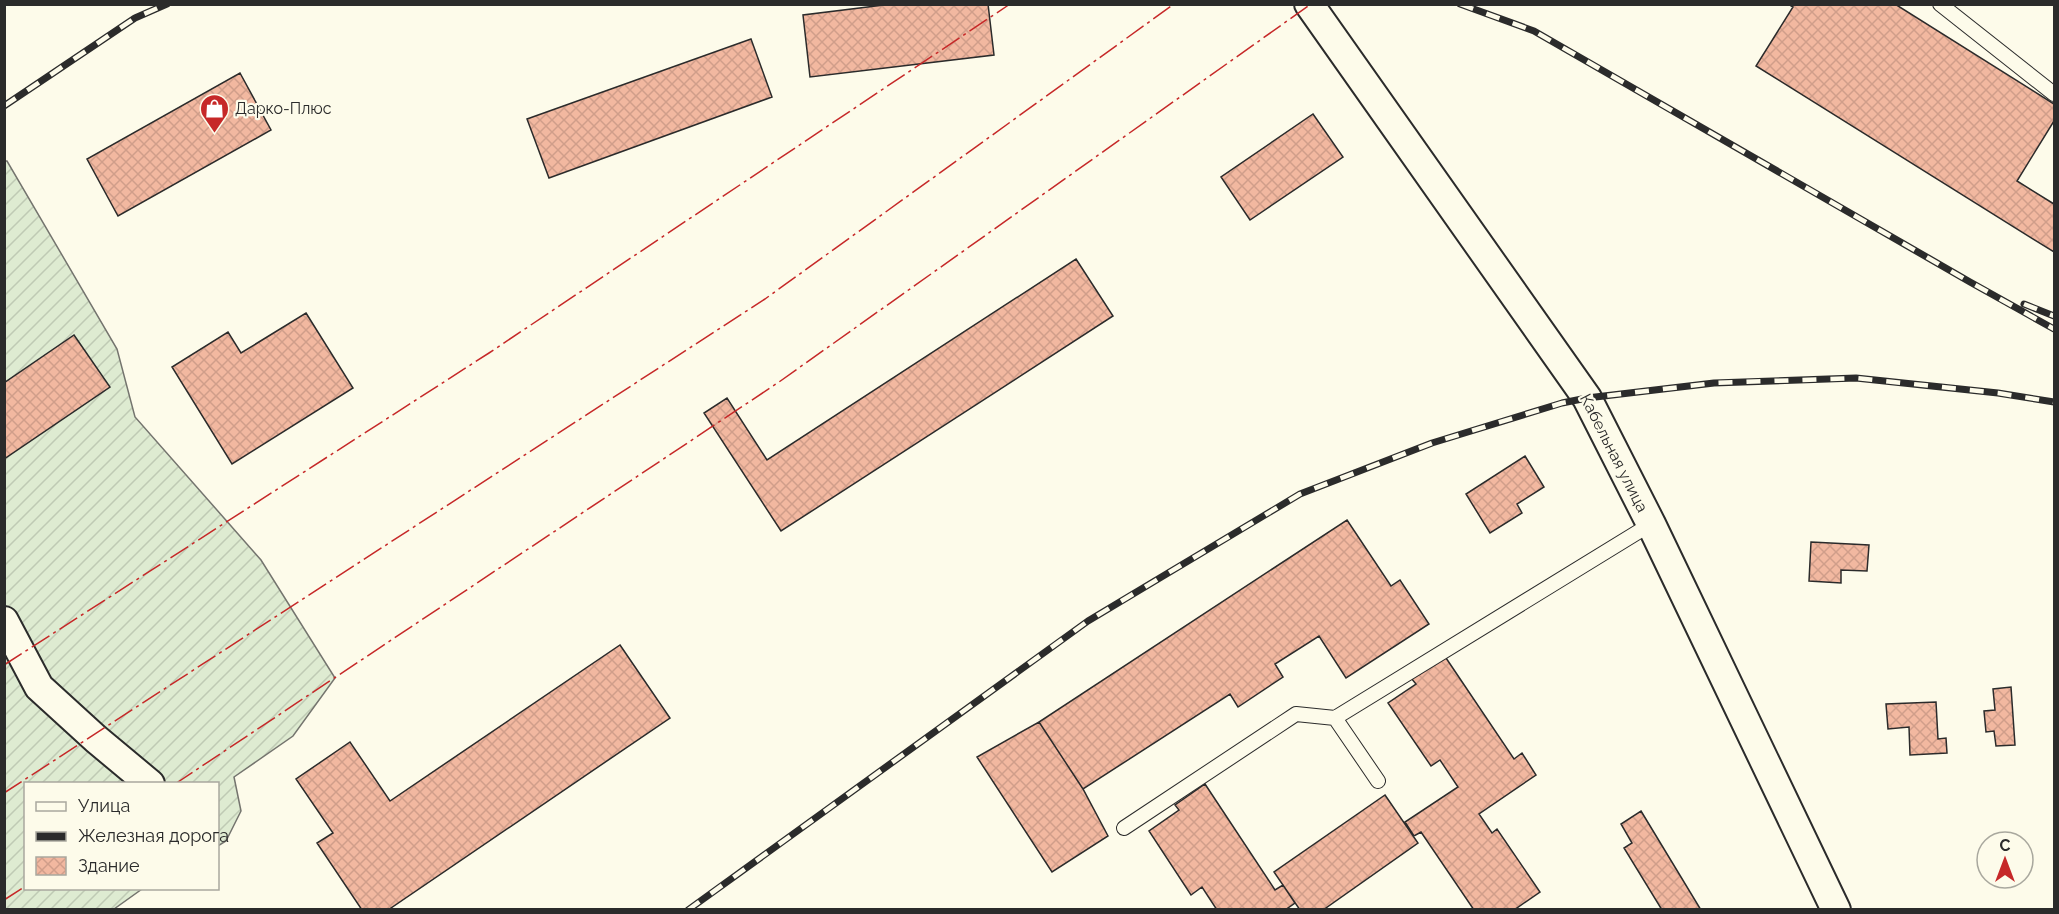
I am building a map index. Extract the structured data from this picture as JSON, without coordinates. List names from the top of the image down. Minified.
{"streets":{"street":["Кабельная улица"]},"places":{"shop":["Дарко-Плюс"]},"legend":["Улица","Железная дорога","Здание"],"north":"top"}
